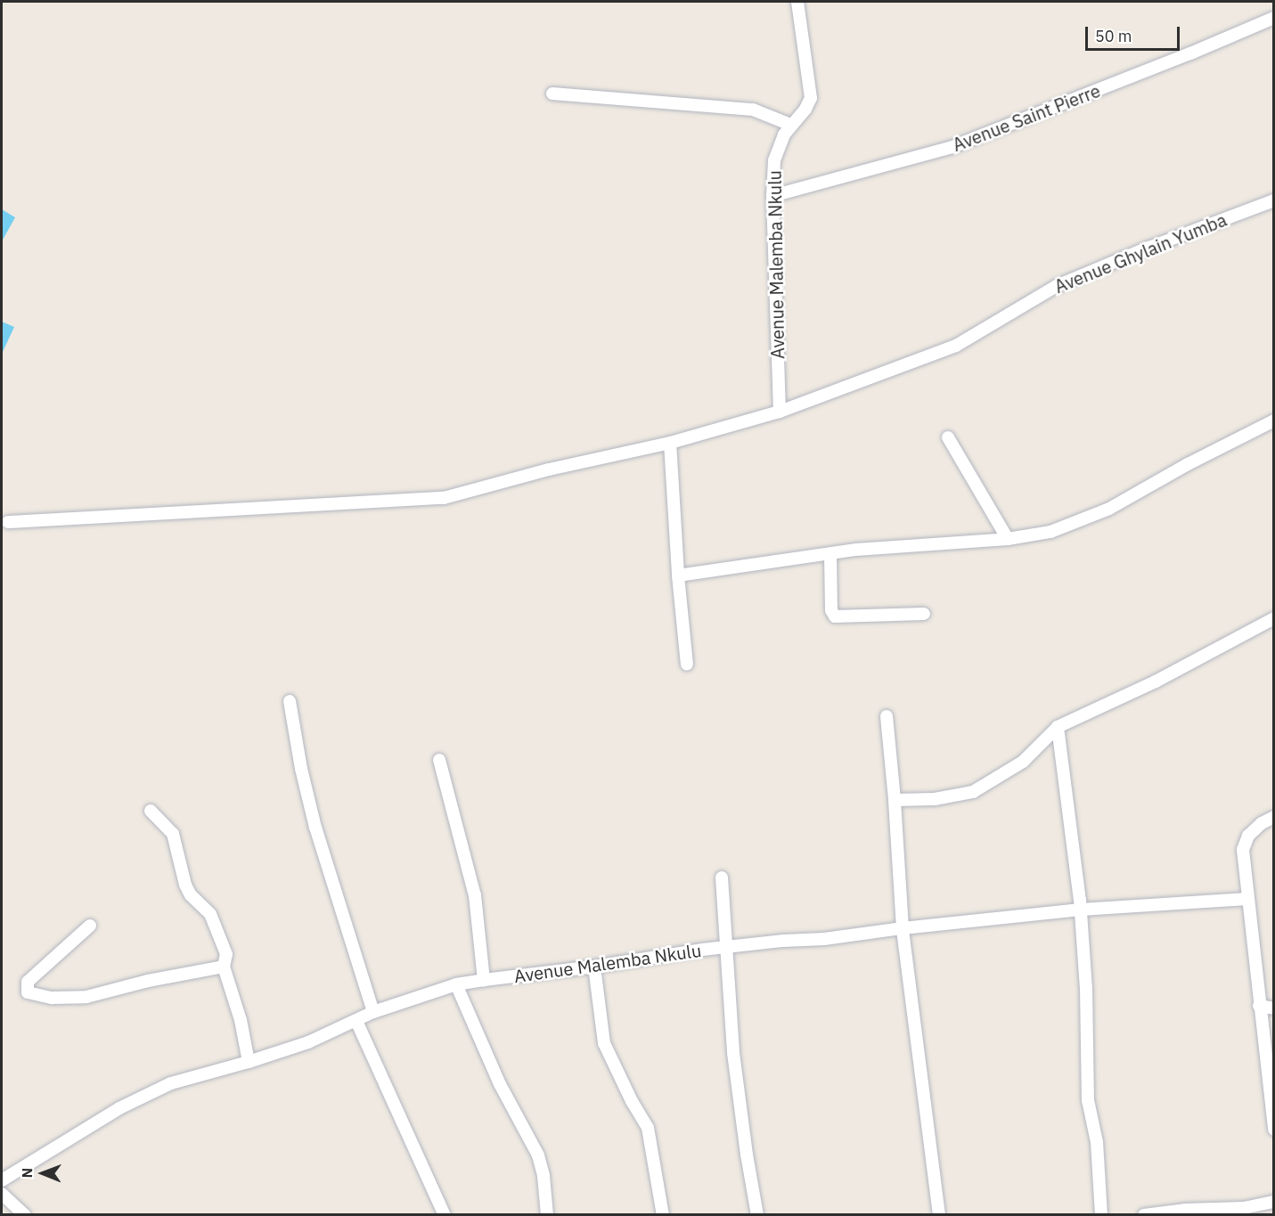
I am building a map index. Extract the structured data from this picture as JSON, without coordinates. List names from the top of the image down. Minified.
{"streets":{"street":["Avenue Saint Pierre","Avenue Ghylain Yumba","Avenue Malemba Nkulu"]},"crossings":[["Avenue Saint Pierre","Avenue Malemba Nkulu"],["Avenue Ghylain Yumba","Avenue Malemba Nkulu"]],"scale_bar":"50 m","north":"left"}
